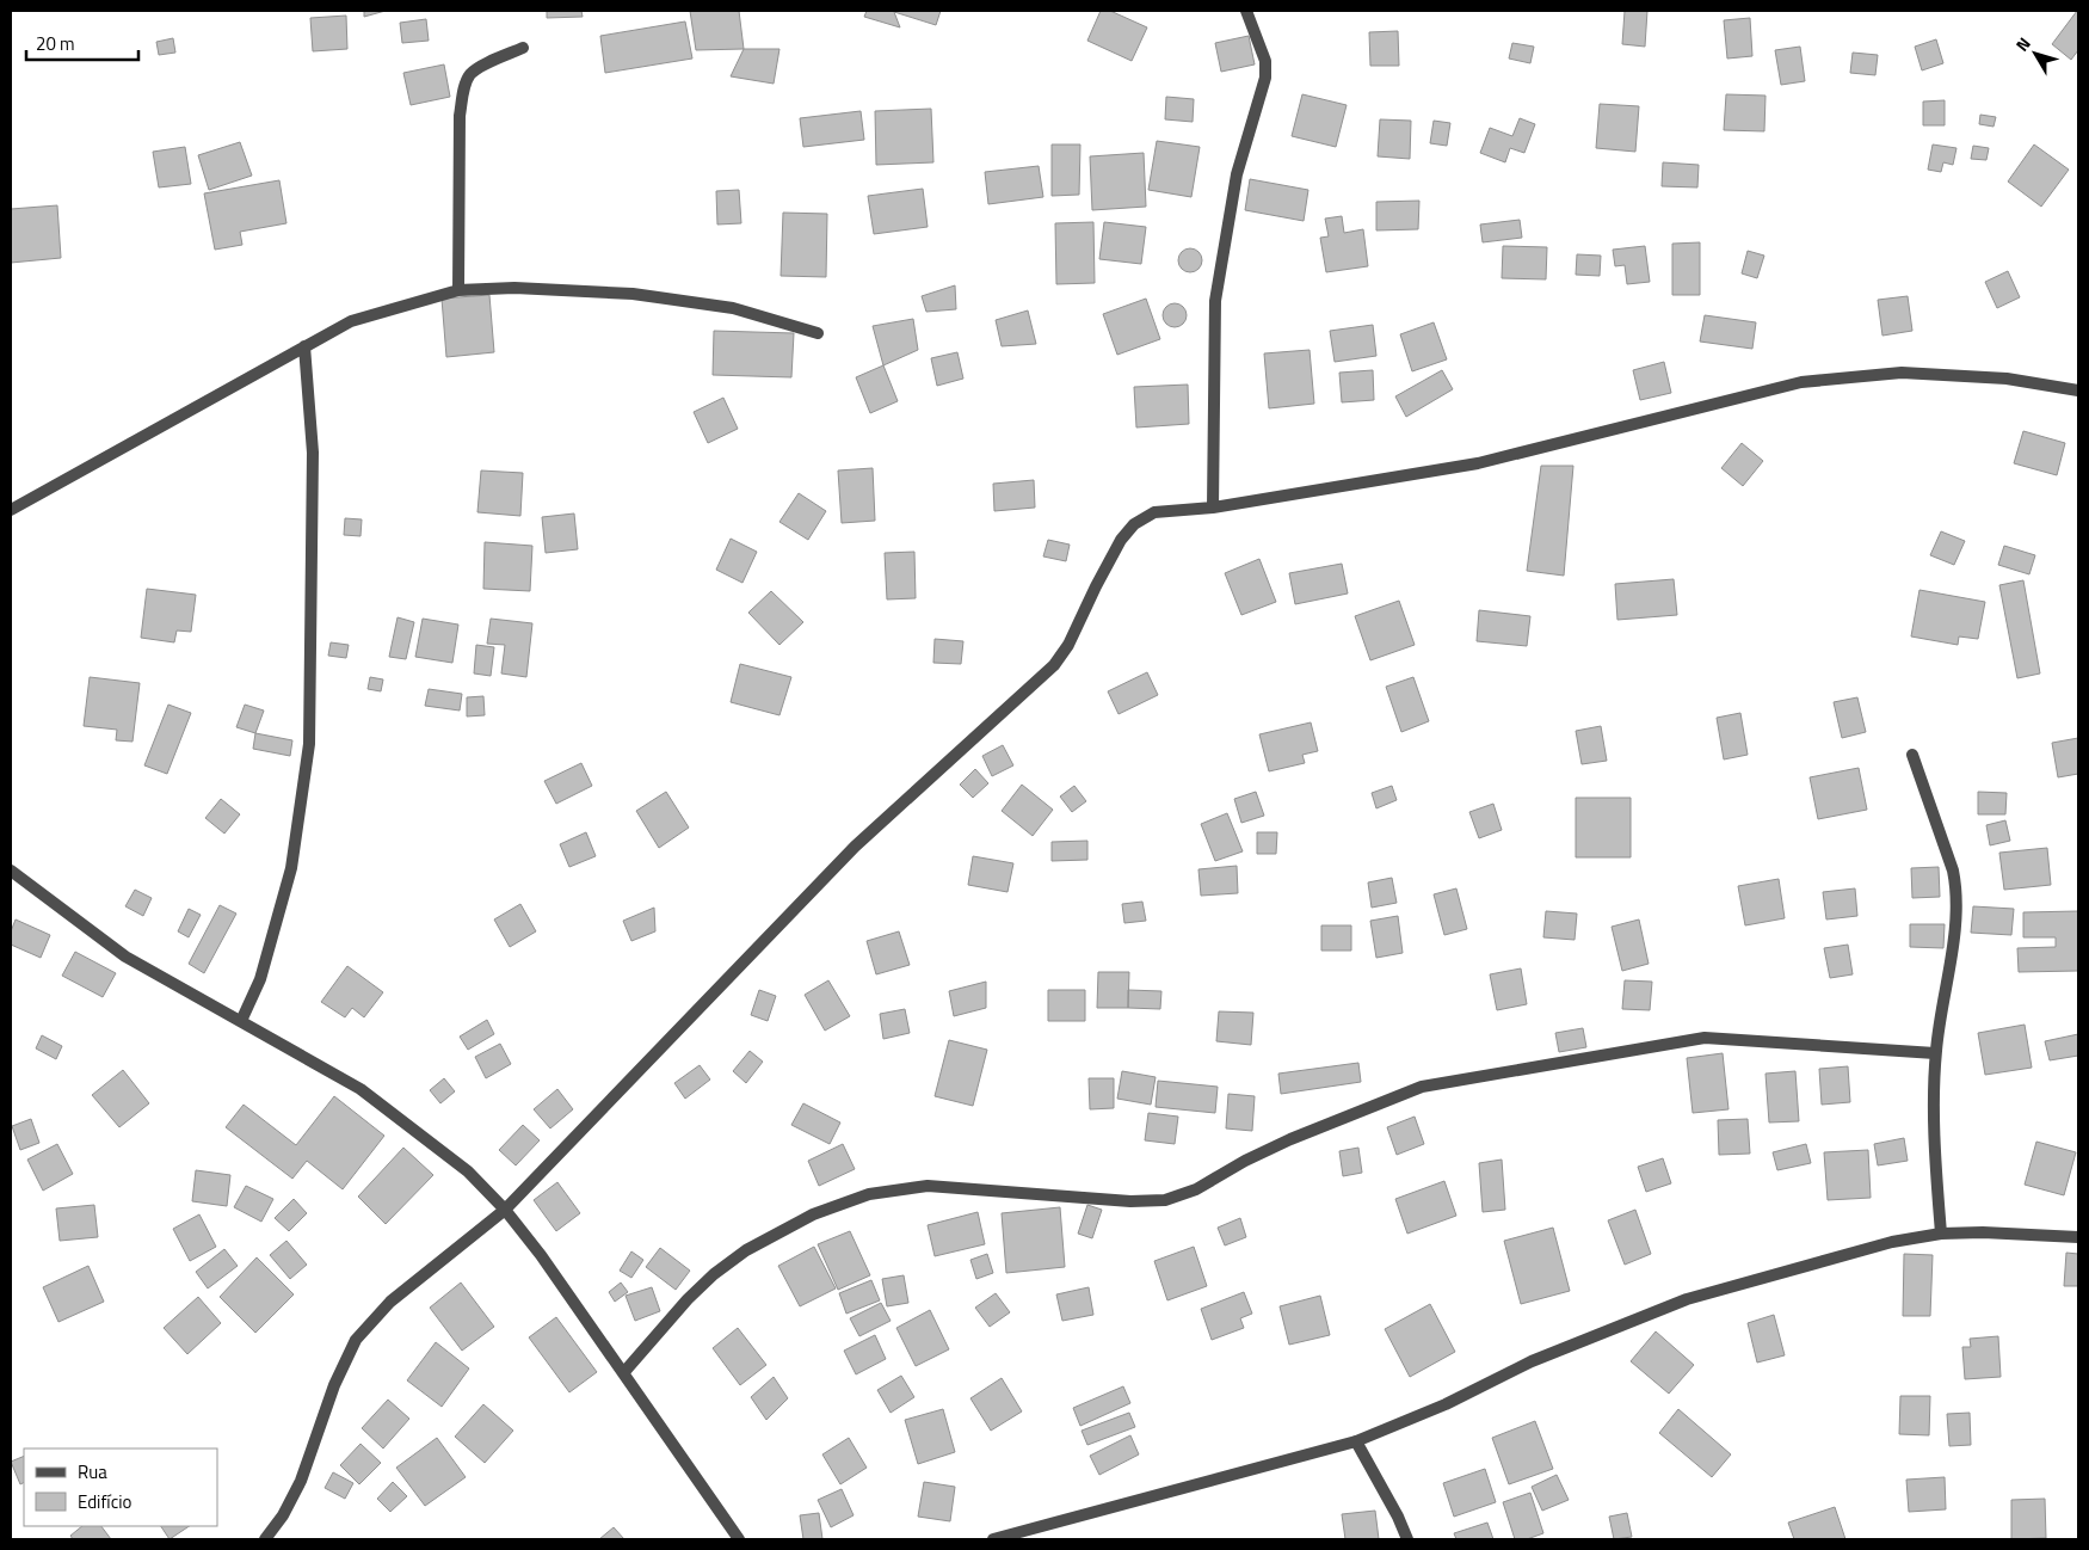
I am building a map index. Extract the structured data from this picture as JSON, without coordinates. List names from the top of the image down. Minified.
{"legend":["Rua","Edifício"],"scale_bar":"20 m","north":"top left"}
